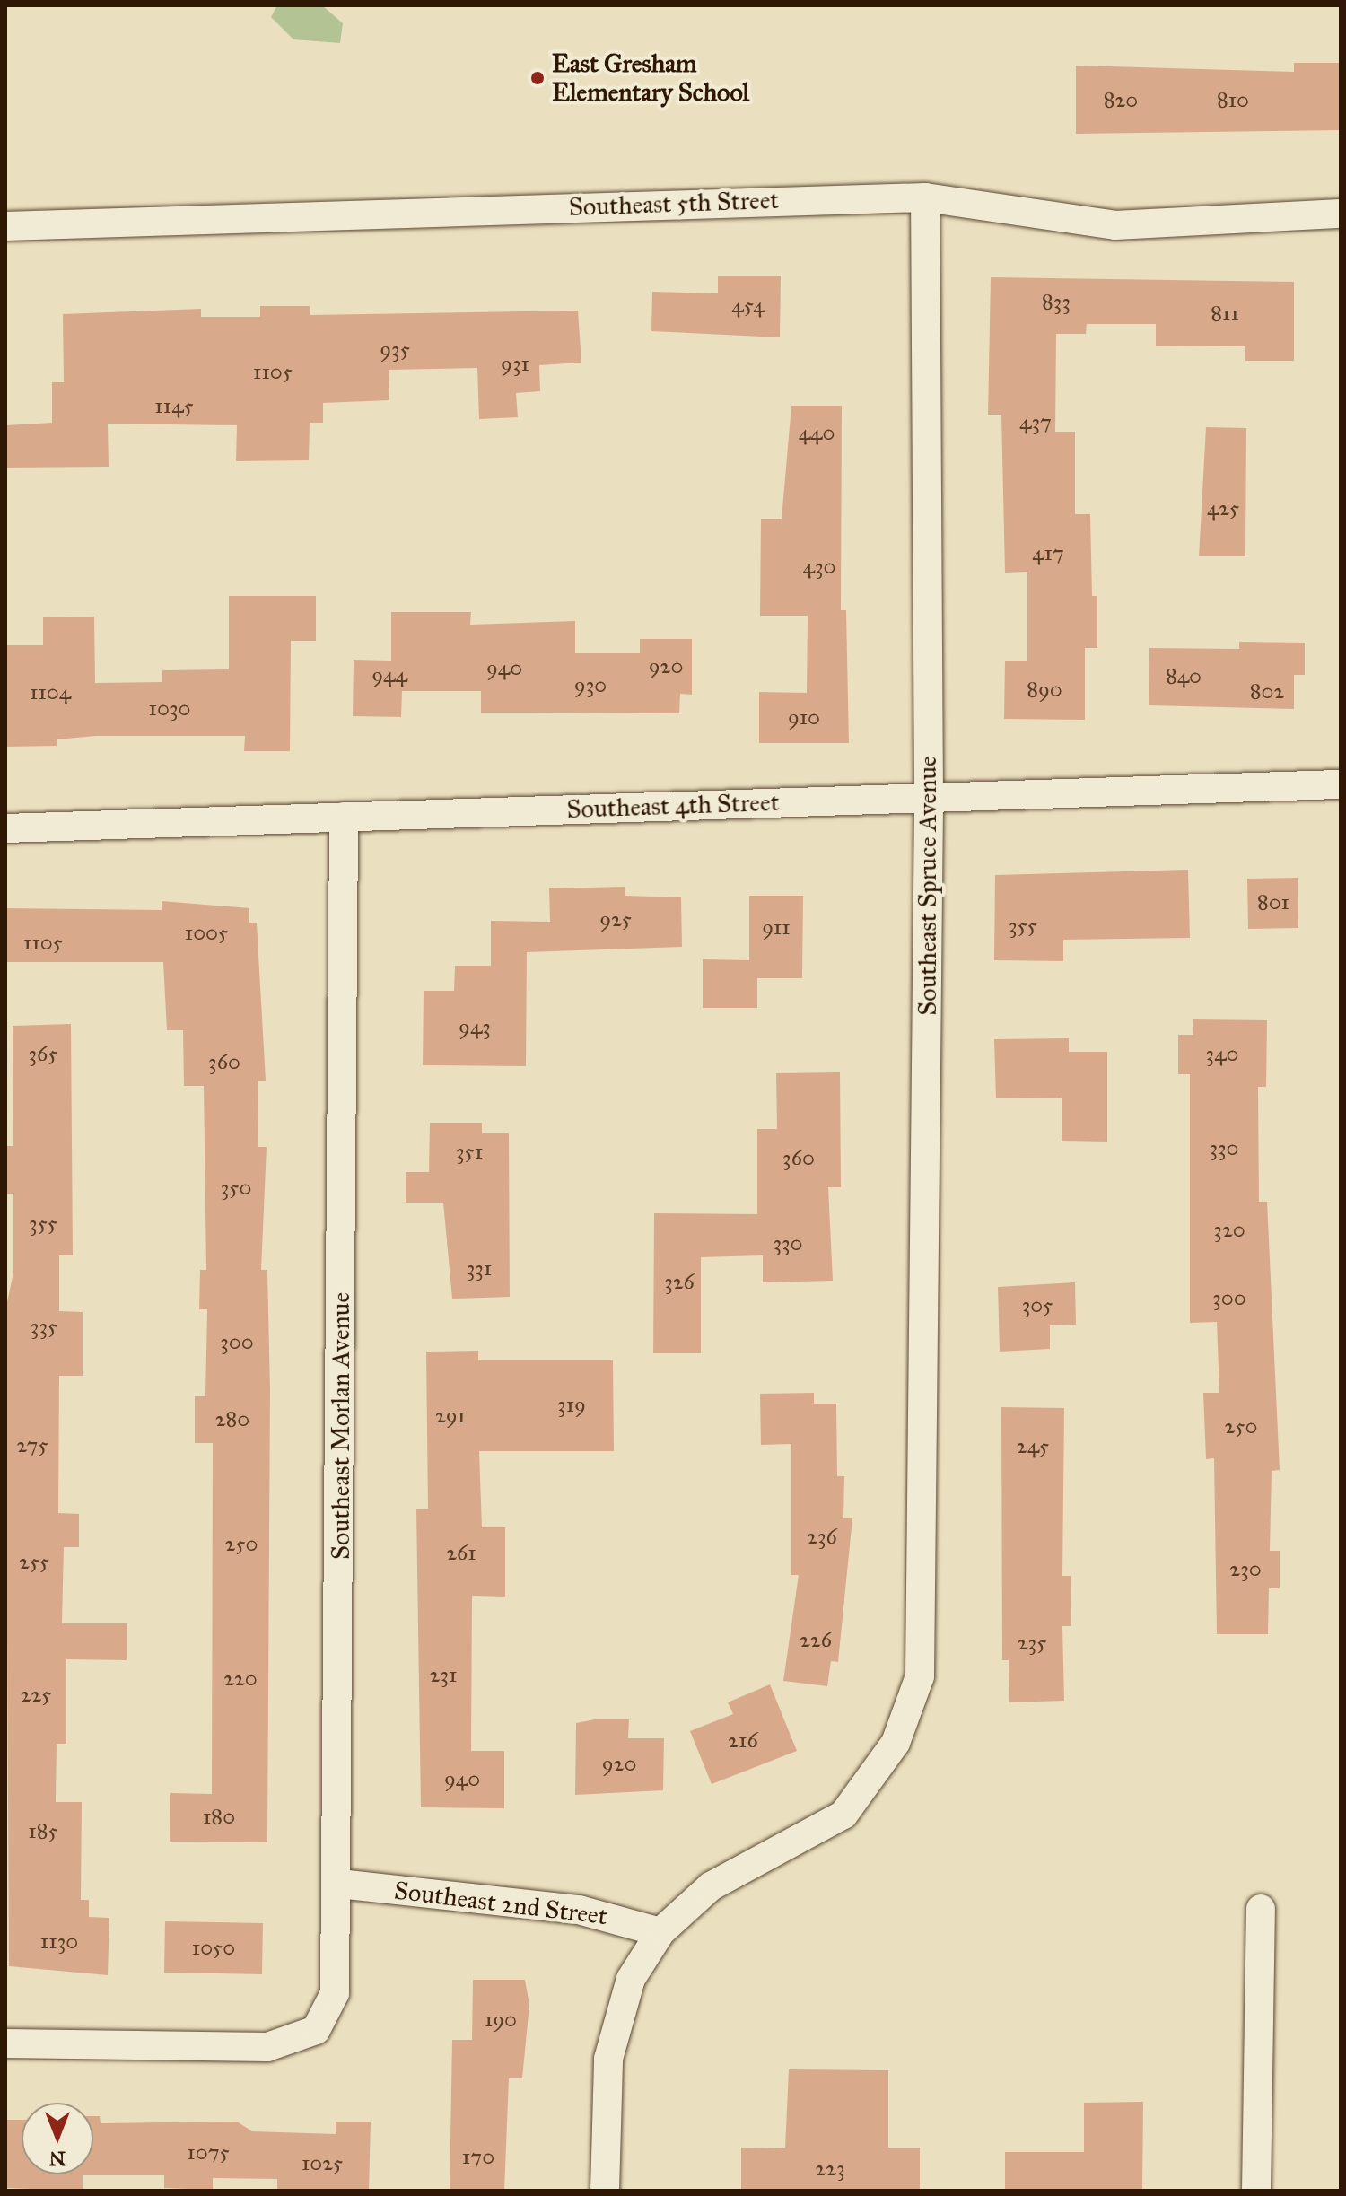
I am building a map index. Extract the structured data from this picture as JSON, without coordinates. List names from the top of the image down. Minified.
{"streets":{"street":["Southeast 5th Street","Southeast 4th Street","Southeast Spruce Avenue","Southeast Morlan Avenue","Southeast 2nd Street"]},"crossings":[["Southeast 5th Street","Southeast Spruce Avenue"],["Southeast 4th Street","Southeast Spruce Avenue"],["Southeast 4th Street","Southeast Morlan Avenue"],["Southeast Spruce Avenue","Southeast 2nd Street"],["Southeast Morlan Avenue","Southeast 2nd Street"]],"places":["East Gresham Elementary School"],"house_numbers":["820","810","833","454","811","935","931","1105","1145","437","440","425","417","430","920","940","944","840","930","890","802","1104","1030","910","801","925","355","911","1005","1105","943","365","340","360","330","351","360","350","355","320","330","331","326","300","305","335","300","319","291","280","250","275","245","236","250","261","255","230","226","235","231","220","225","216","920","940","180","185","1130","1050","190","1075","170","1025","223"],"north":"bottom"}
